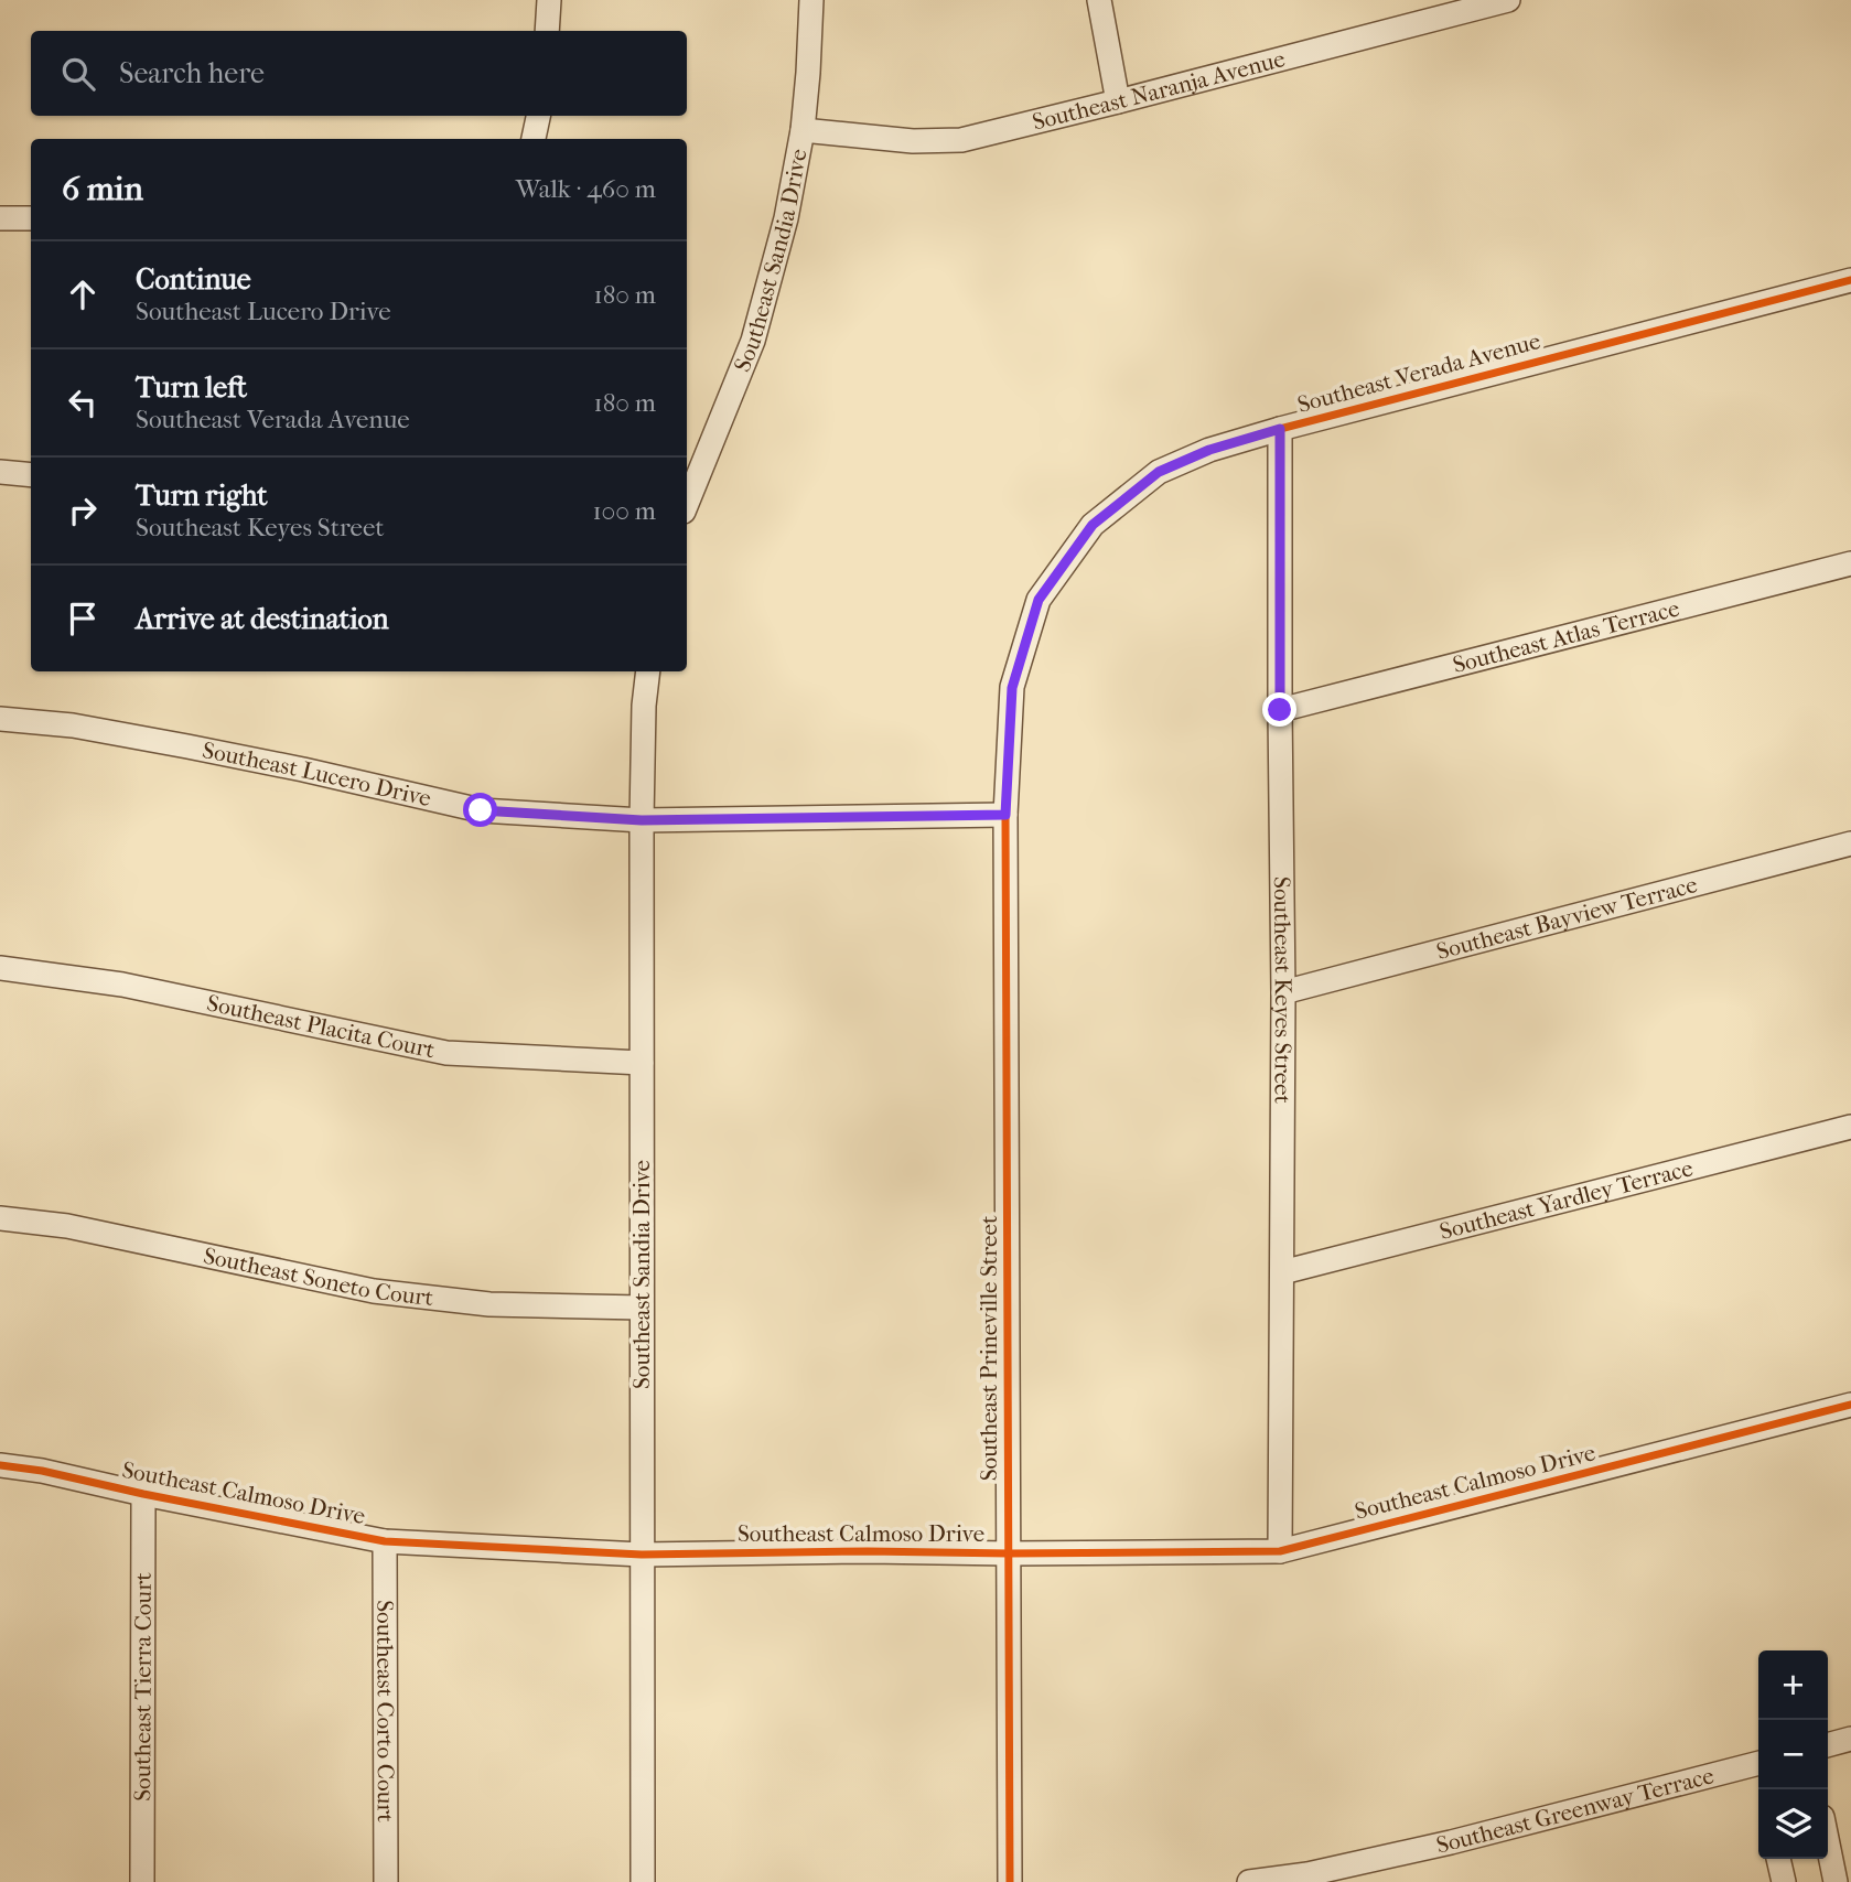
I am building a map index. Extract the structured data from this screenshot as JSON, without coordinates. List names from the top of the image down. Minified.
{"streets":{"street":["Southeast Naranja Avenue","Southeast Sandia Drive","Southeast Verada Avenue","Southeast Atlas Terrace","Southeast Lucero Drive","Southeast Bayview Terrace","Southeast Keyes Street","Southeast Placita Court","Southeast Yardley Terrace","Southeast Soneto Court","Southeast Prineville Street","Southeast Calmoso Drive","Southeast Tierra Court","Southeast Corto Court","Southeast Greenway Terrace"]},"crossings":[["Southeast Naranja Avenue","Southeast Sandia Drive"],["Southeast Sandia Drive","Southeast Lucero Drive"],["Southeast Sandia Drive","Southeast Placita Court"],["Southeast Sandia Drive","Southeast Soneto Court"],["Southeast Sandia Drive","Southeast Calmoso Drive"],["Southeast Verada Avenue","Southeast Lucero Drive"],["Southeast Verada Avenue","Southeast Keyes Street"],["Southeast Verada Avenue","Southeast Prineville Street"],["Southeast Atlas Terrace","Southeast Keyes Street"],["Southeast Lucero Drive","Southeast Prineville Street"],["Southeast Bayview Terrace","Southeast Keyes Street"],["Southeast Keyes Street","Southeast Yardley Terrace"],["Southeast Keyes Street","Southeast Calmoso Drive"],["Southeast Prineville Street","Southeast Calmoso Drive"],["Southeast Calmoso Drive","Southeast Tierra Court"],["Southeast Calmoso Drive","Southeast Corto Court"]],"page":{"search":"Search here","heading":["6 min","Walk · 460 m"],"list":[["Continue","Southeast Lucero Drive","180 m"],["Turn left","Southeast Verada Avenue","180 m"],["Turn right","Southeast Keyes Street","100 m"],"Arrive at destination"],"map_buttons":["+","−"]}}
